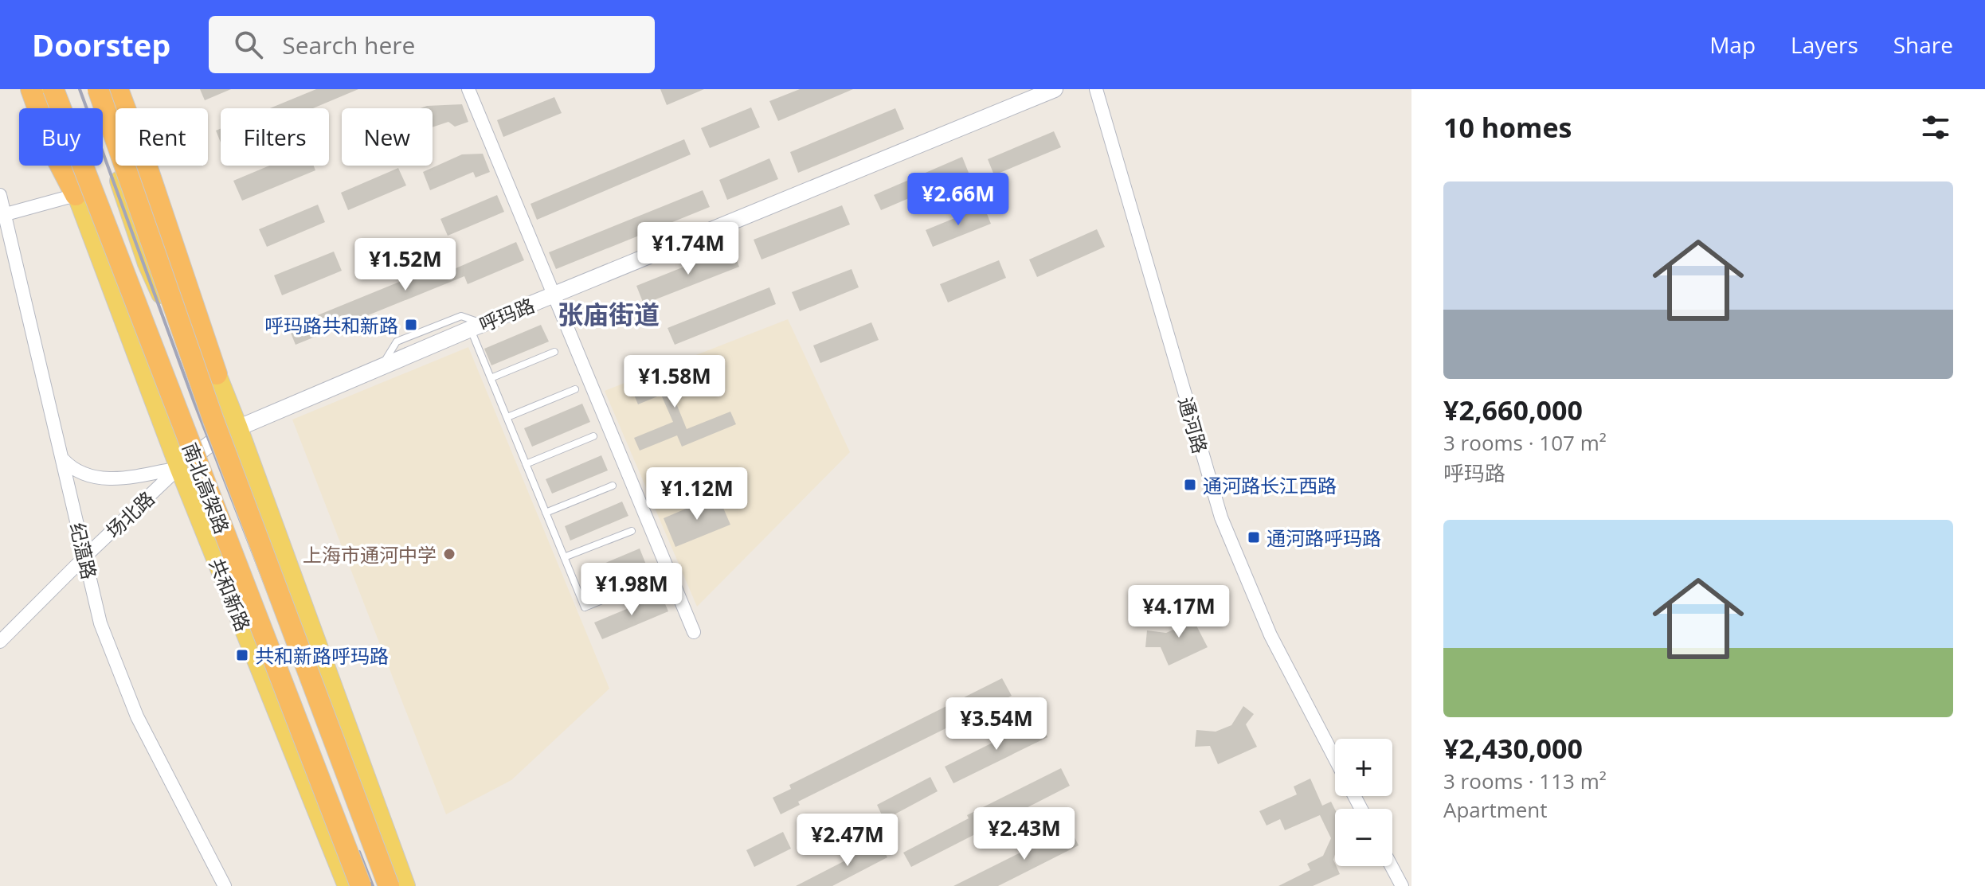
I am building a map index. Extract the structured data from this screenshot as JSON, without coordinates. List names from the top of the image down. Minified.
{"streets":{"highway":["南北高架路"],"main road":["共和新路"],"street":["呼玛路","通河路","场北路","纪蕰路"]},"crossings":[["呼玛路","场北路"],["呼玛路","共和新路"],["场北路","纪蕰路"],["场北路","共和新路"]],"districts":["张庙街道"],"places":{"transit":["呼玛路共和新路","通河路长江西路","通河路呼玛路","共和新路呼玛路"],"other":["上海市通河中学"]},"page":{"header":"Doorstep","search":"Search here","nav":["Map","Layers","Share"],"heading":"10 homes","chip":["Buy","Rent","Filters","New"],"list":[{"name":"¥2,660,000","note":"3 rooms · 107 m² · 呼玛路"},{"name":"¥2,430,000","note":"3 rooms · 113 m² · Apartment"}],"price":["¥2.66M","¥1.74M","¥1.52M","¥1.58M","¥1.12M","¥1.98M","¥4.17M","¥3.54M","¥2.43M","¥2.47M"],"map_buttons":["+","−"]}}
